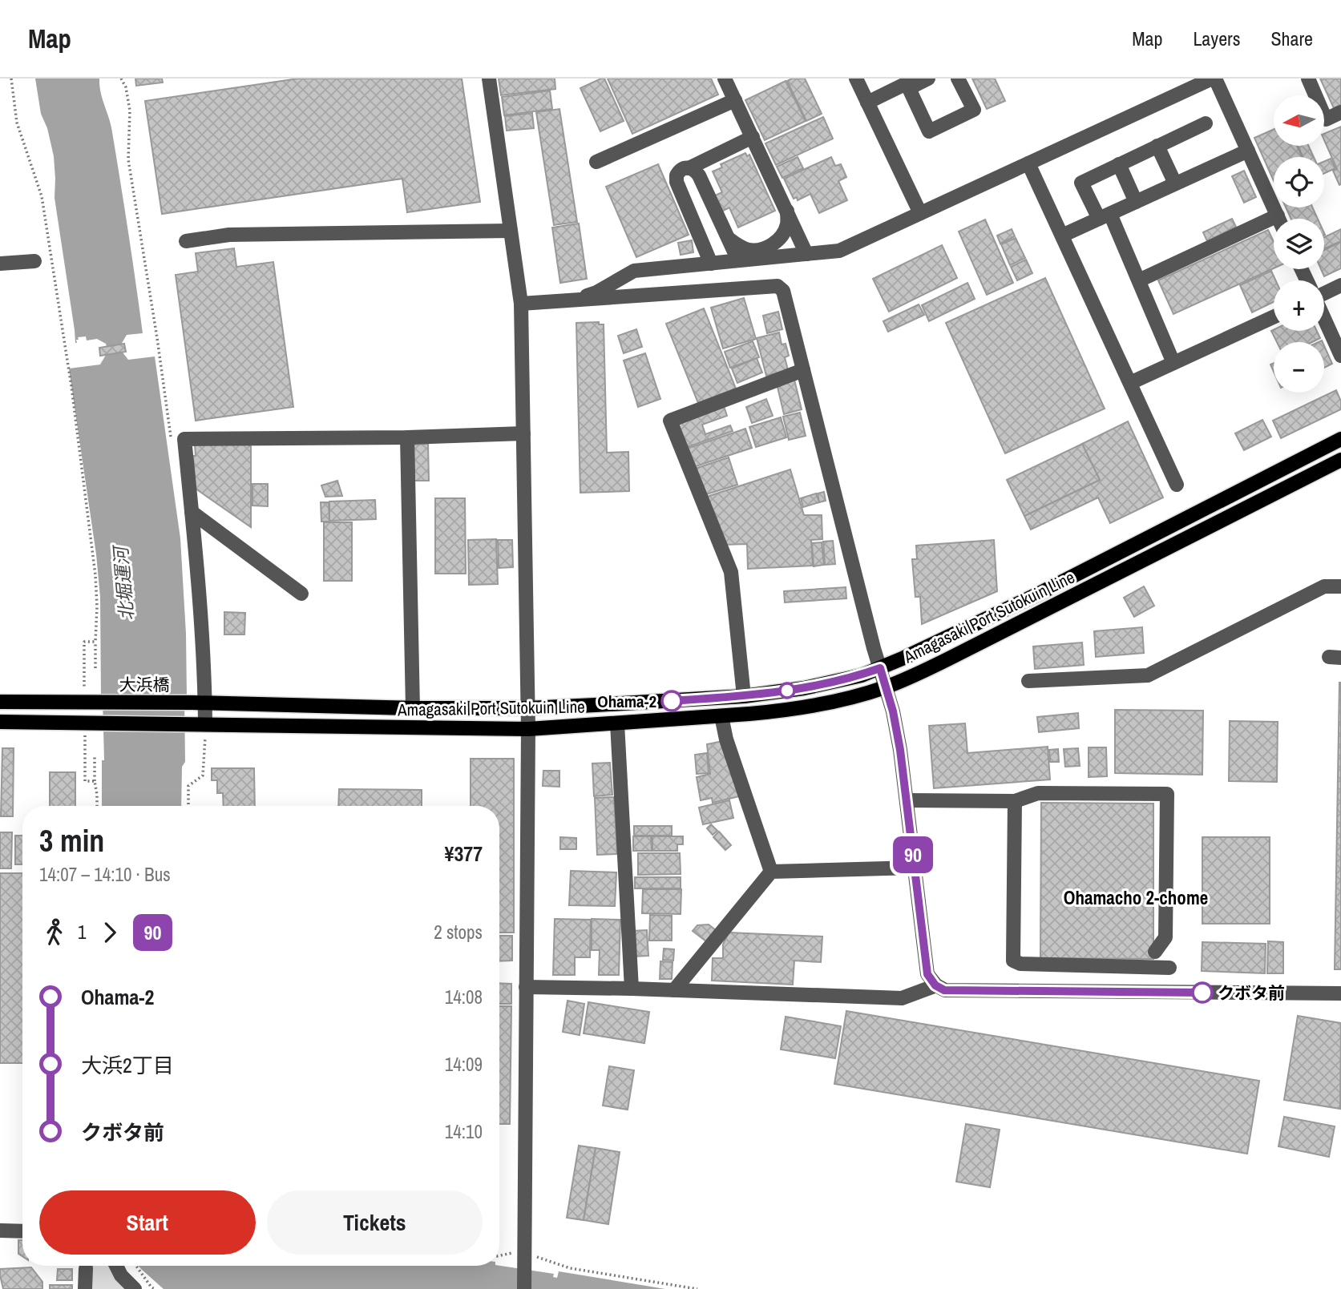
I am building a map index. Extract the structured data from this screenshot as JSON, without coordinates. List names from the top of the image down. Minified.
{"streets":{"main road":["Amagasaki Port Sutokuin Line","大浜橋"]},"crossings":[["Amagasaki Port Sutokuin Line","大浜橋"]],"districts":["Ohamacho 2-chome"],"water":["北堀運河"],"places":["Ohama-2","クボタ前"],"lines":["bus line 90"],"north":"left","page":{"header":"Map","nav":["Map","Layers","Share"],"on_map":"90","map_buttons":["+","−"],"heading":["3 min","14:07 – 14:10 · Bus","¥377"],"legs":["1","90","2 stops"],"list":[{"name":"Ohama-2","value":"14:08"},{"name":"大浜2丁目","value":"14:09"},{"name":"クボタ前","value":"14:10"}],"buttons":["Start","Tickets"]}}
